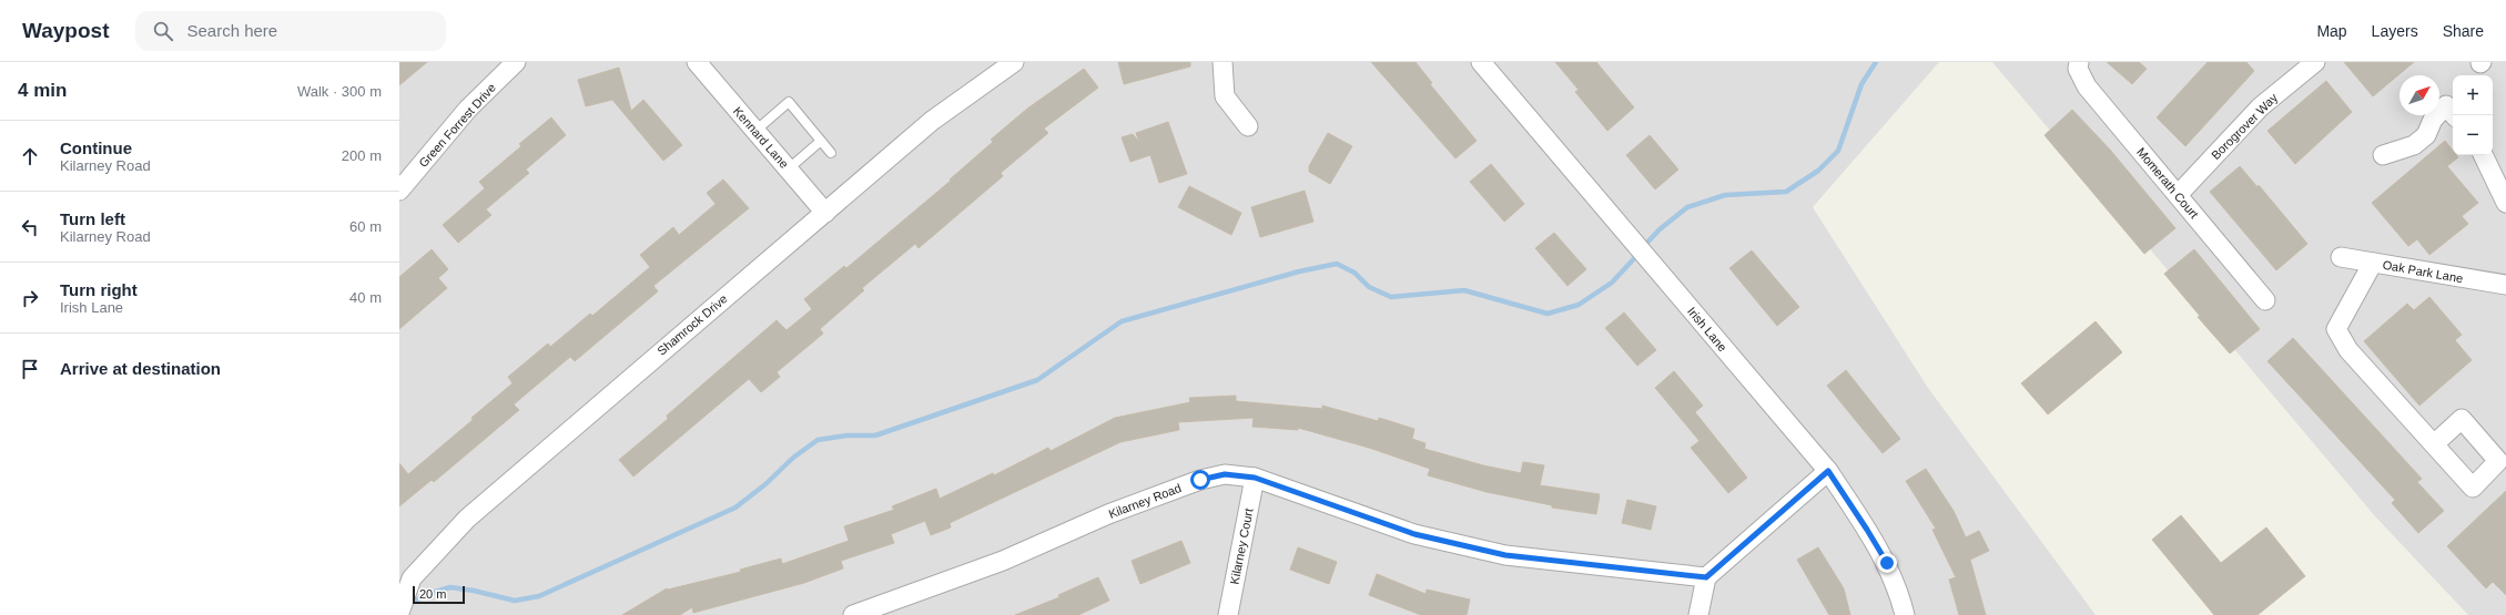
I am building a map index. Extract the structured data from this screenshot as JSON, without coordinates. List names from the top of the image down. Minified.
{"streets":{"street":["Green Forrest Drive","Borogrover Way","Kennard Lane","Momerath Court","Oak Park Lane","Shamrock Drive","Irish Lane","Kilarney Road","Kilarney Court"]},"crossings":[["Borogrover Way","Momerath Court"],["Kennard Lane","Shamrock Drive"],["Kilarney Road","Kilarney Court"]],"scale_bar":"20 m","north":"top right","page":{"header":"Waypost","search":"Search here","nav":["Map","Layers","Share"],"heading":["4 min","Walk · 300 m"],"map_buttons":["+","−"],"list":[["Continue","Kilarney Road","200 m"],["Turn left","Kilarney Road","60 m"],["Turn right","Irish Lane","40 m"],"Arrive at destination"],"scale":"20 m"}}
